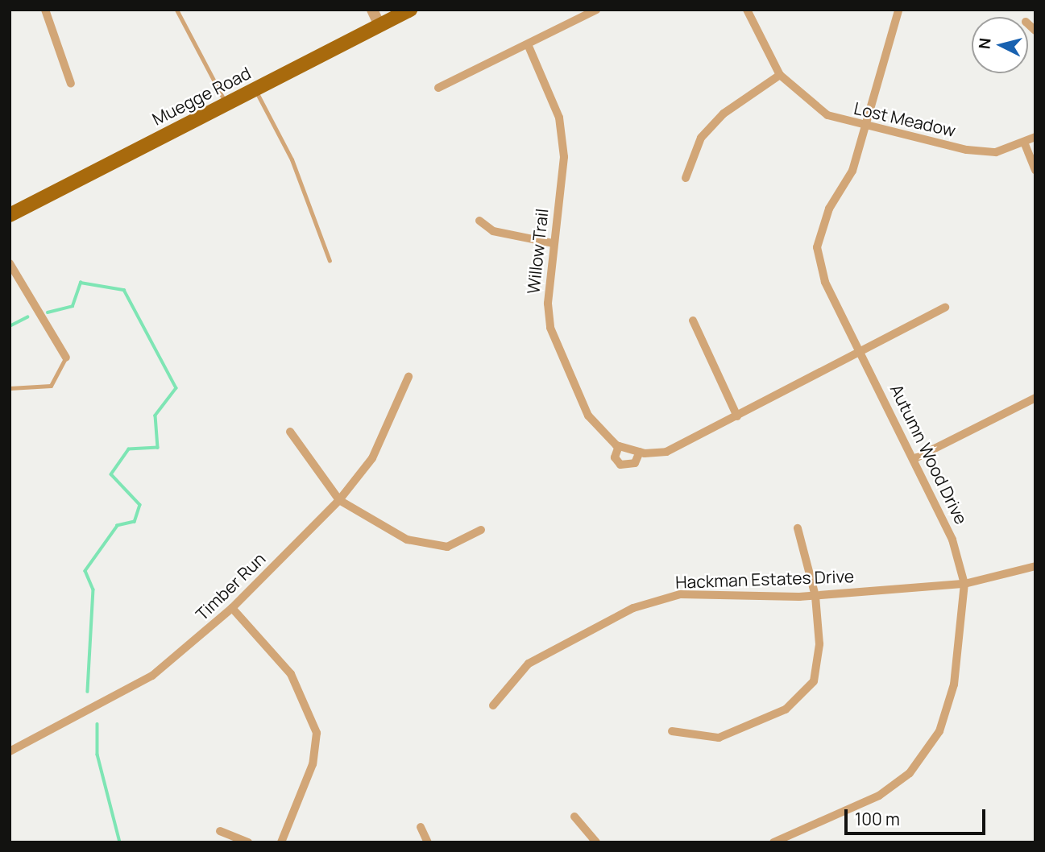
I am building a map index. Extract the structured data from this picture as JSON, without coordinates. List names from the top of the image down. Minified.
{"streets":{"main road":["Muegge Road"],"street":["Lost Meadow","Willow Trail","Autumn Wood Drive","Hackman Estates Drive","Timber Run"]},"crossings":[["Lost Meadow","Autumn Wood Drive"],["Willow Trail","Autumn Wood Drive"],["Autumn Wood Drive","Hackman Estates Drive"]],"scale_bar":"100 m","north":"left"}
